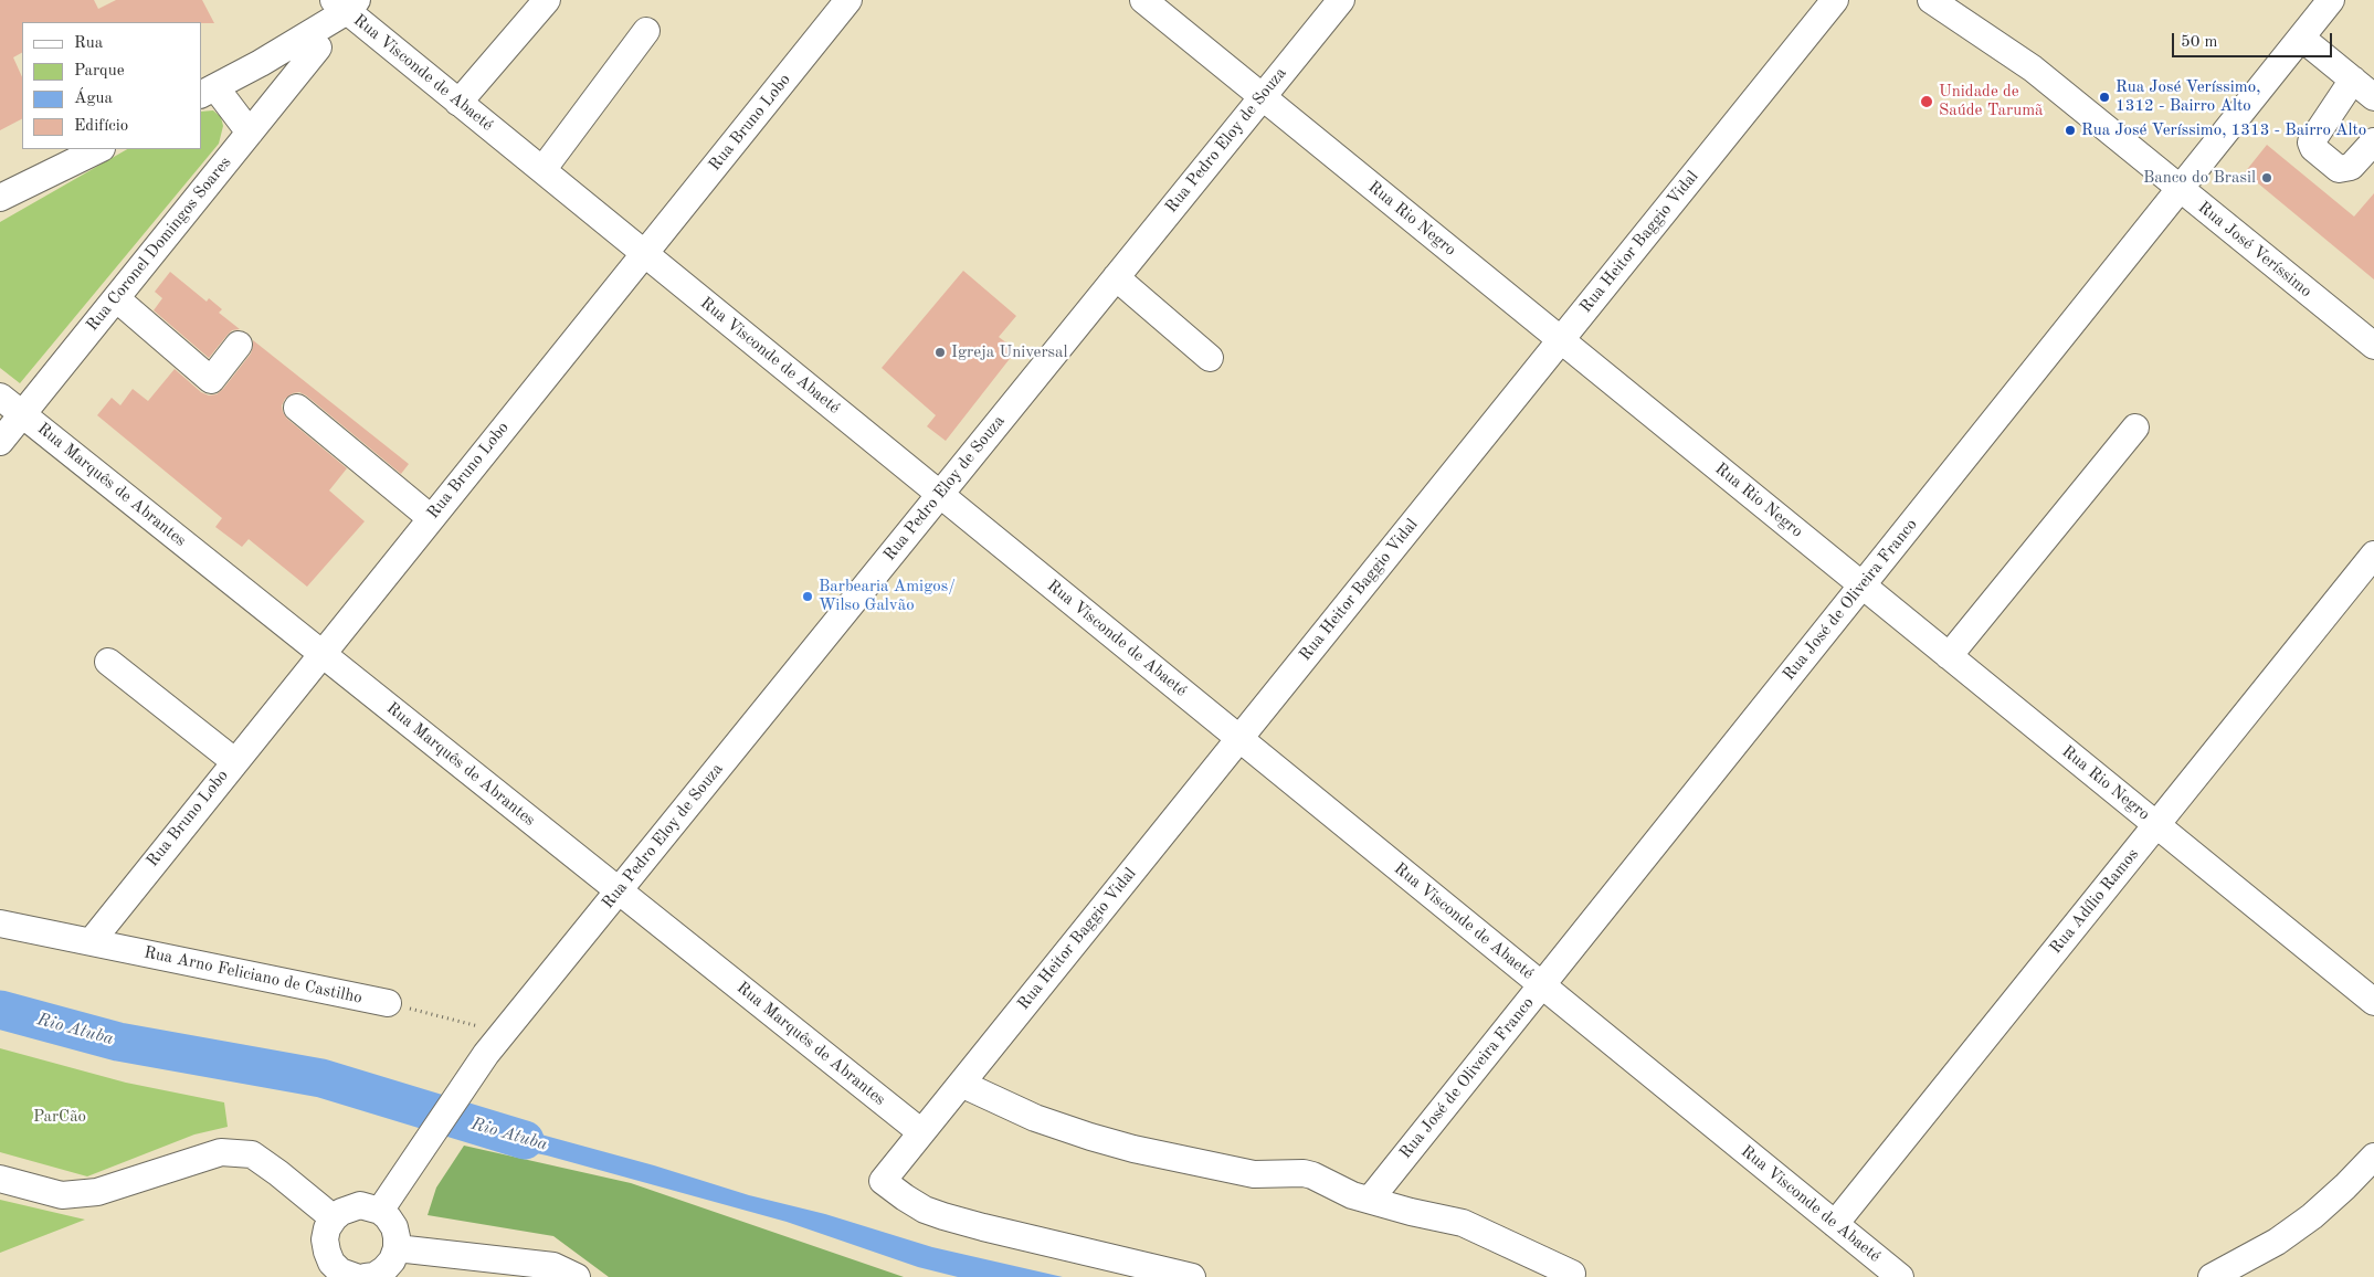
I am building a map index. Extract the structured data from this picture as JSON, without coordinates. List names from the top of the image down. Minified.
{"streets":{"street":["Rua Visconde de Abaeté","Rua Bruno Lobo","Rua Pedro Eloy de Souza","Rua Rio Negro","Rua Heitor Baggio Vidal","Rua Coronel Domingos Soares","Rua José Veríssimo","Rua Marquês de Abrantes","Rua José de Oliveira Franco","Rua Adílio Ramos","Rua Arno Feliciano de Castilho"]},"crossings":[["Rua Visconde de Abaeté","Rua Bruno Lobo"],["Rua Visconde de Abaeté","Rua Pedro Eloy de Souza"],["Rua Visconde de Abaeté","Rua Heitor Baggio Vidal"],["Rua Visconde de Abaeté","Rua José de Oliveira Franco"],["Rua Visconde de Abaeté","Rua Adílio Ramos"],["Rua Bruno Lobo","Rua Marquês de Abrantes"],["Rua Bruno Lobo","Rua Arno Feliciano de Castilho"],["Rua Pedro Eloy de Souza","Rua Rio Negro"],["Rua Pedro Eloy de Souza","Rua Marquês de Abrantes"],["Rua Rio Negro","Rua Heitor Baggio Vidal"],["Rua Rio Negro","Rua José de Oliveira Franco"],["Rua Rio Negro","Rua Adílio Ramos"],["Rua Heitor Baggio Vidal","Rua Marquês de Abrantes"],["Rua Coronel Domingos Soares","Rua Marquês de Abrantes"],["Rua José Veríssimo","Rua José de Oliveira Franco"]],"water":["Rio Atuba"],"parks":["ParCão"],"places":["Rua José Veríssimo, 1312 - Bairro Alto","Unidade de Saúde Tarumã","Rua José Veríssimo, 1313 - Bairro Alto","Banco do Brasil","Igreja Universal","Barbearia Amigos/ Wilso Galvão"],"legend":["Rua","Parque","Água","Edifício"],"scale_bar":"50 m"}
